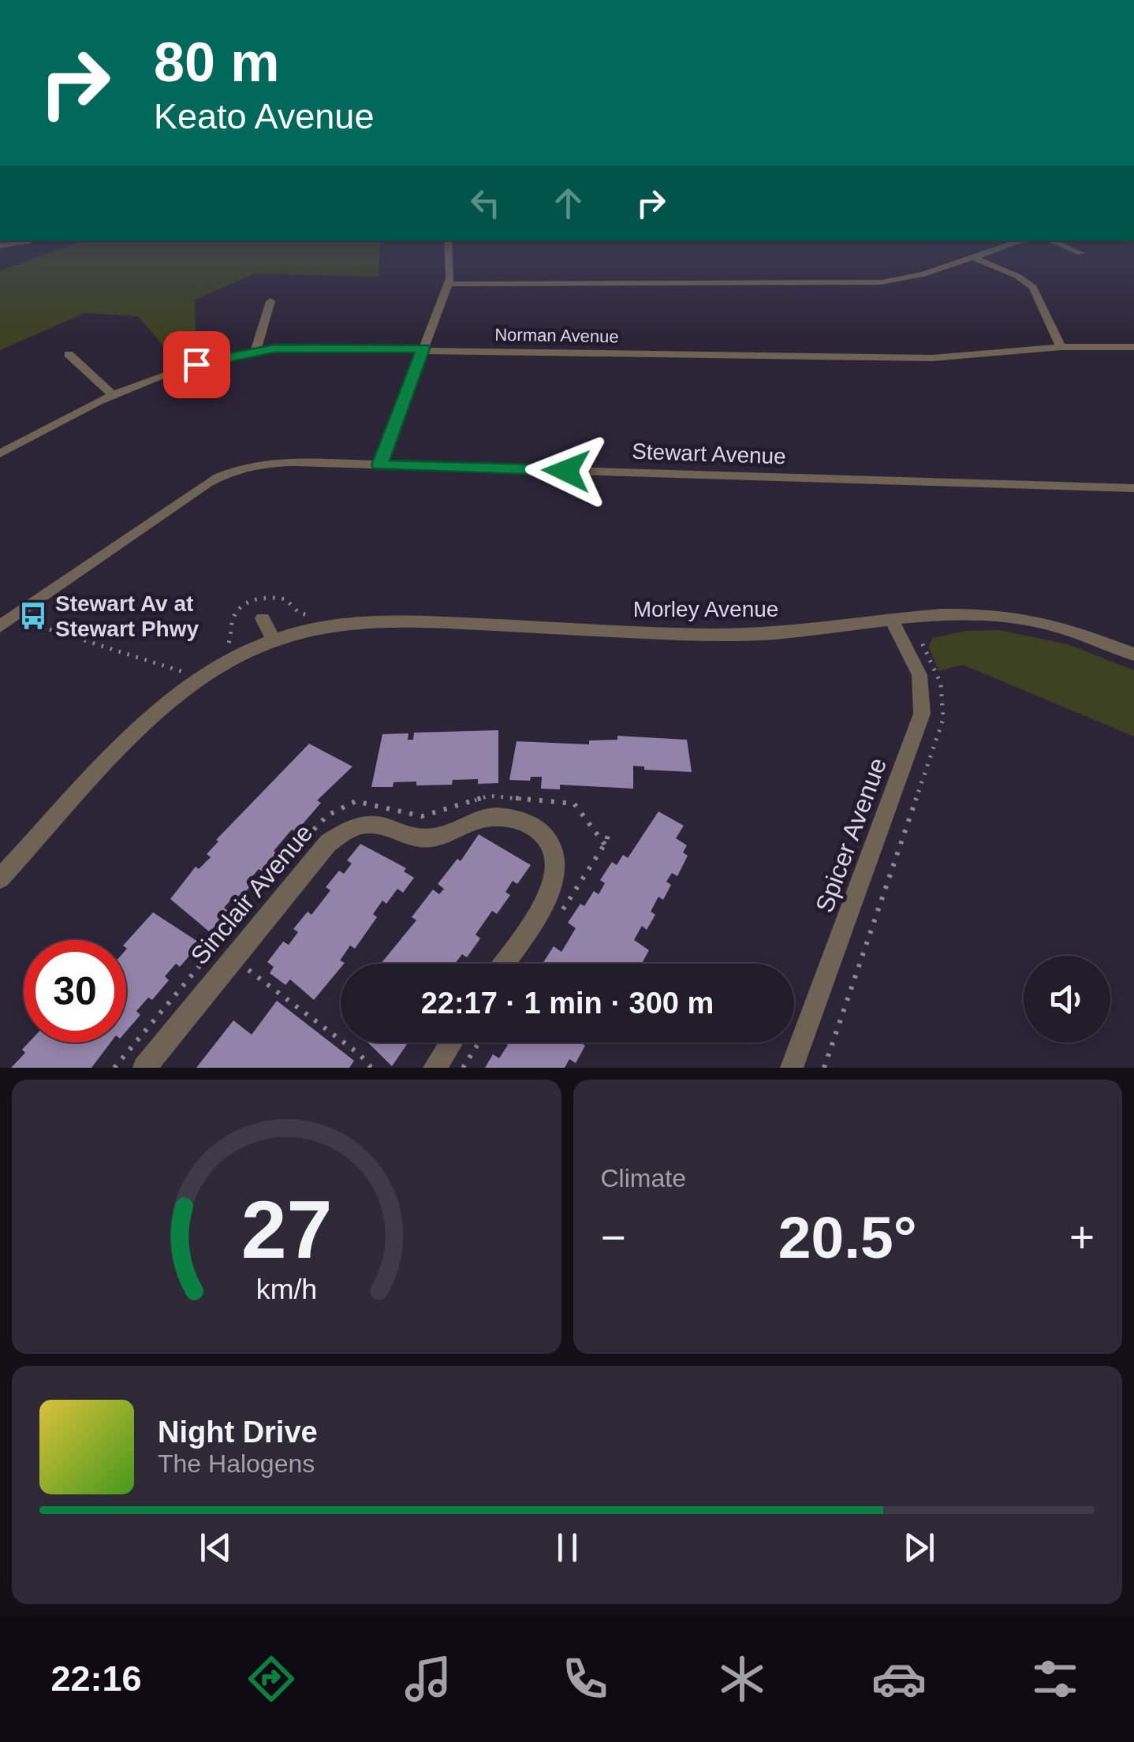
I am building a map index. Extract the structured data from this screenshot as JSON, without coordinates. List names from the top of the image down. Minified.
{"streets":{"street":["Norman Avenue","Stewart Avenue","Morley Avenue","Spicer Avenue","Sinclair Avenue"]},"crossings":[["Morley Avenue","Spicer Avenue"]],"places":{"bus stop":["Stewart Av at Stewart Phwy"]},"page":{"turn":["80 m","Keato Avenue"],"limit":"30","trip":"22:17 · 1 min · 300 m","tile":"Climate","heat":["−","20.5°","+"],"song":["Night Drive","The Halogens"],"tabs":"22:16","gauge":["27","km/h"]}}
